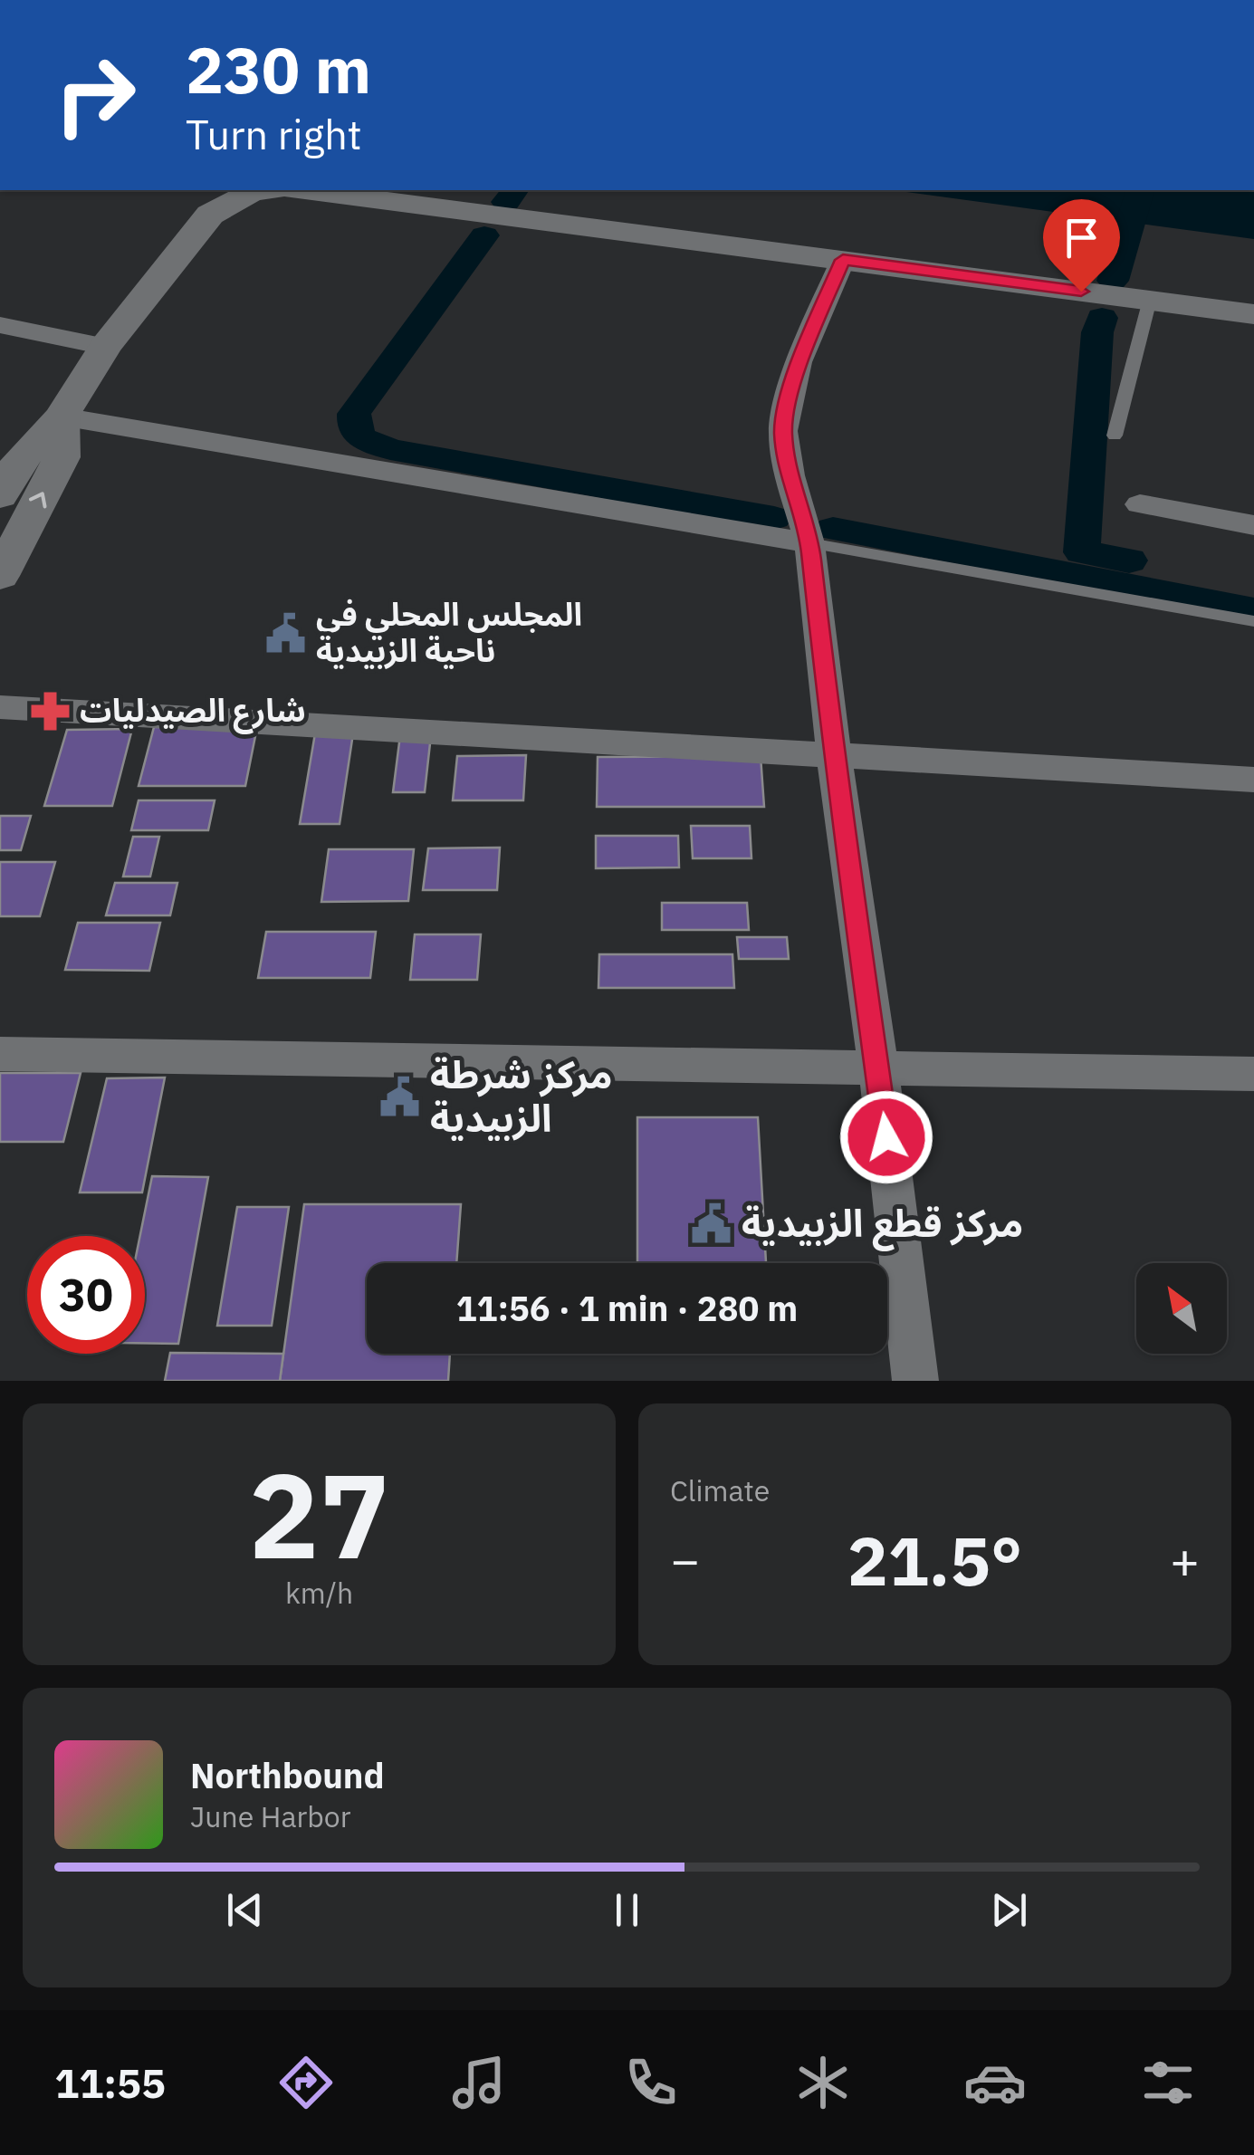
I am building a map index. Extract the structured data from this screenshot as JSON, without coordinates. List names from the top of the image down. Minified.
{"places":{"public building":["المجلس المحلي في ناحية الزبيدية","مركز شرطة الزبيدية","مركز قطع الزبيدية"],"pharmacy":["شارع الصيدليات"]},"north":"top left","page":{"turn":["230 m","Turn right"],"limit":"30","trip":"11:56 · 1 min · 280 m","tile":[["27","km/h"],"Climate"],"heat":["−","21.5°","+"],"song":["Northbound","June Harbor"],"tabs":"11:55"}}
